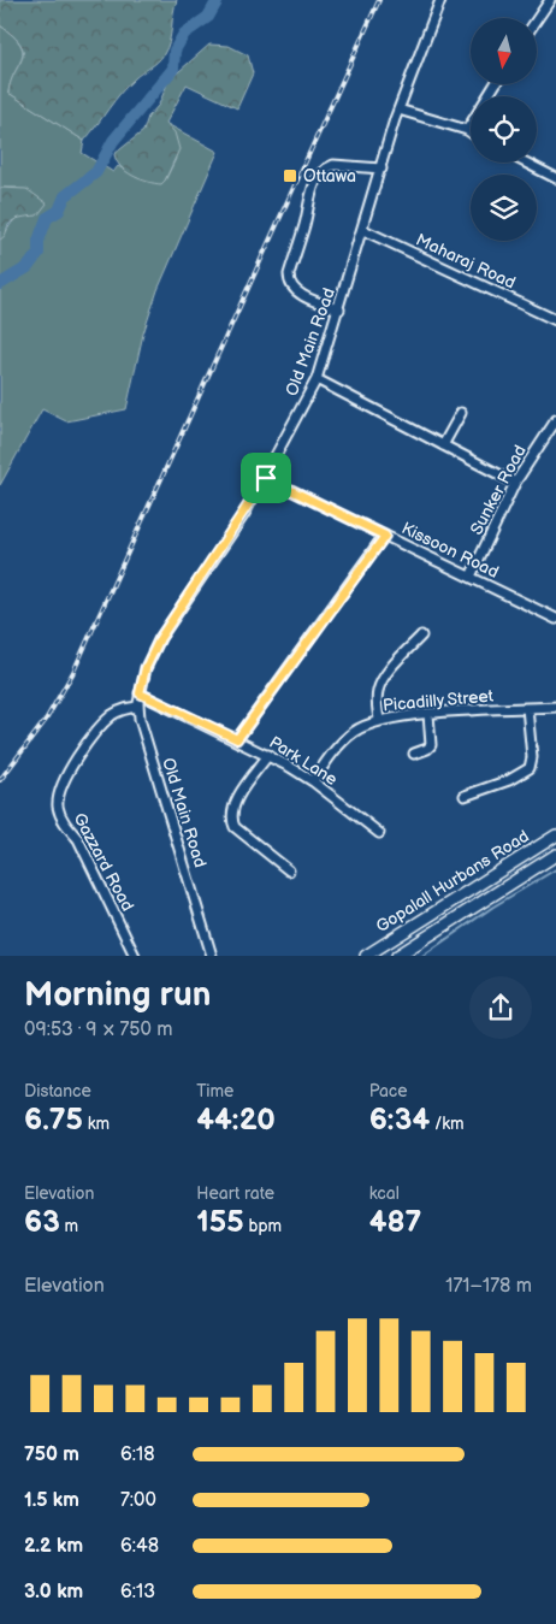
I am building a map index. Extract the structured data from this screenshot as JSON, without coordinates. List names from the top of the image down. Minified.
{"streets":{"main road":["Gopalall Hurbans Road"],"street":["Maharaj Road","Old Main Road","Sunker Road","Kissoon Road","Picadilly Street","Park Lane","Gazzard Road"]},"crossings":[["Maharaj Road","Old Main Road"],["Old Main Road","Kissoon Road"],["Old Main Road","Park Lane"],["Old Main Road","Gazzard Road"],["Sunker Road","Kissoon Road"],["Picadilly Street","Park Lane"]],"places":{"transit":["Ottawa"]},"north":"bottom","page":{"heading":["Morning run","09:53 · 9 × 750 m"],"stats":[["Distance","6.75 km"],["Time","44:20"],["Pace","6:34 /km"],["Elevation","63 m"],["Heart rate","155 bpm"],["kcal","487"]],"chart":["Elevation","171–178 m"],"list":[{"name":"750 m","note":"6:18"},{"name":"1.5 km","note":"7:00"},{"name":"2.2 km","note":"6:48"},{"name":"3.0 km","note":"6:13"}]}}
